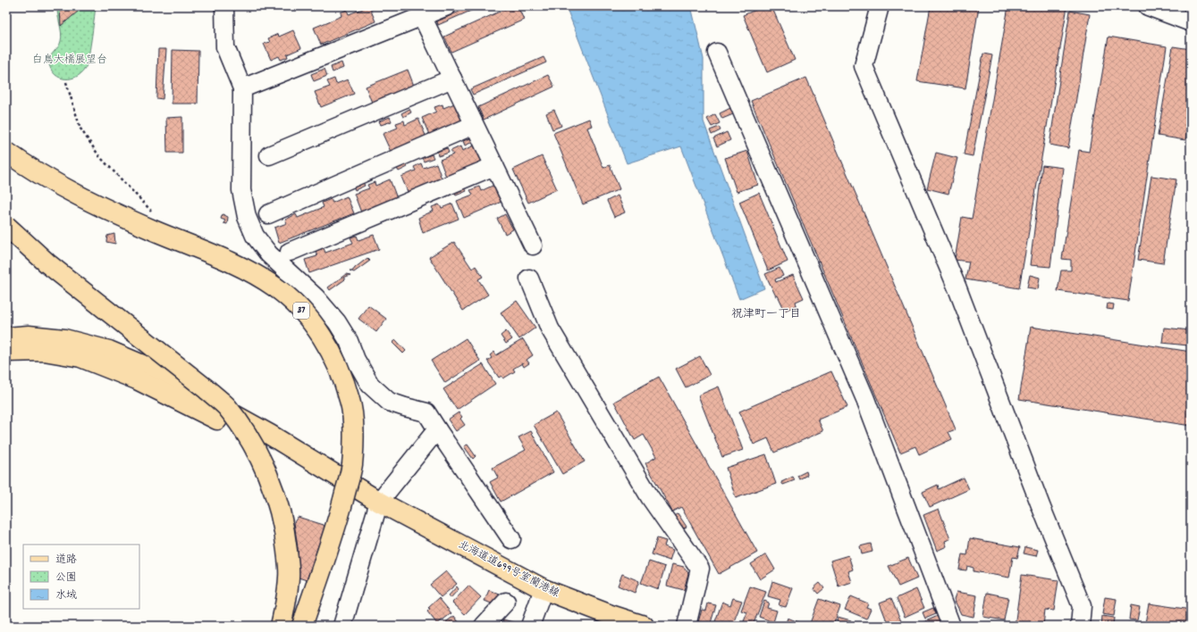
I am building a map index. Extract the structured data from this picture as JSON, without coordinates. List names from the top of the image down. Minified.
{"streets":{"main road":["37","北海道道699号室蘭港線"]},"districts":["祝津町一丁目"],"parks":["白鳥大橋展望台"],"legend":["道路","公園","水域"]}
